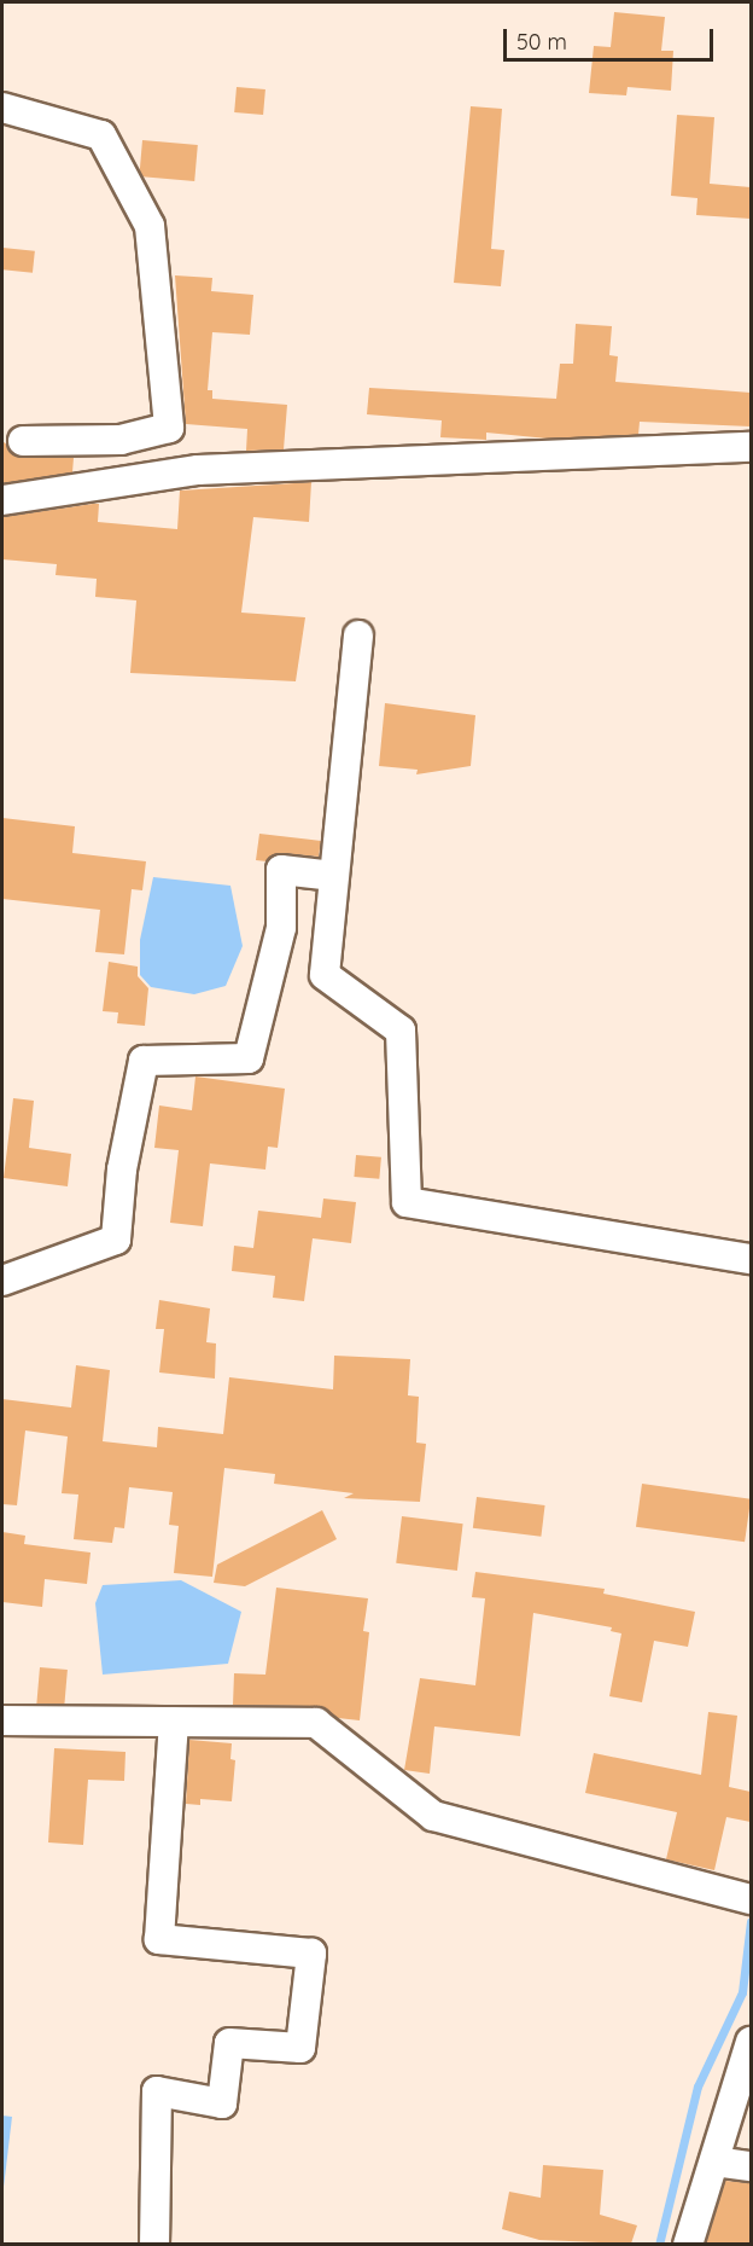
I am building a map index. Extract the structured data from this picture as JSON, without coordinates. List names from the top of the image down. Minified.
{"scale_bar":"50 m"}
